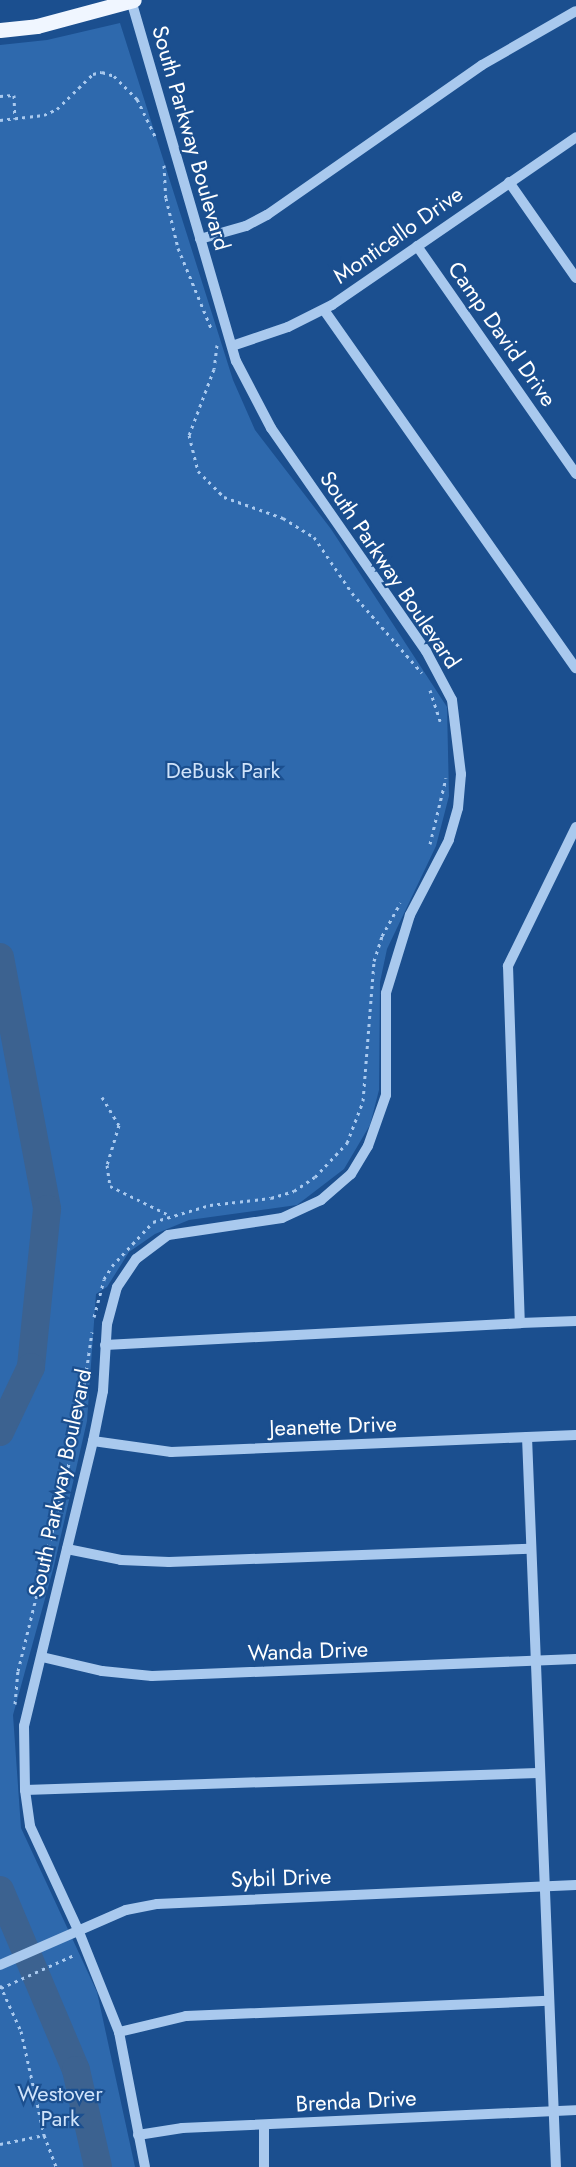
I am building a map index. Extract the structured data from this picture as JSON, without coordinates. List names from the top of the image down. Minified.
{"streets":{"street":["South Parkway Boulevard","Monticello Drive","Camp David Drive","Jeanette Drive","Wanda Drive","Sybil Drive","Brenda Drive"]},"crossings":[["South Parkway Boulevard","Monticello Drive"],["South Parkway Boulevard","Jeanette Drive"],["South Parkway Boulevard","Wanda Drive"],["South Parkway Boulevard","Sybil Drive"],["South Parkway Boulevard","Brenda Drive"],["Monticello Drive","Camp David Drive"]],"parks":["DeBusk Park","Westover Park"]}
